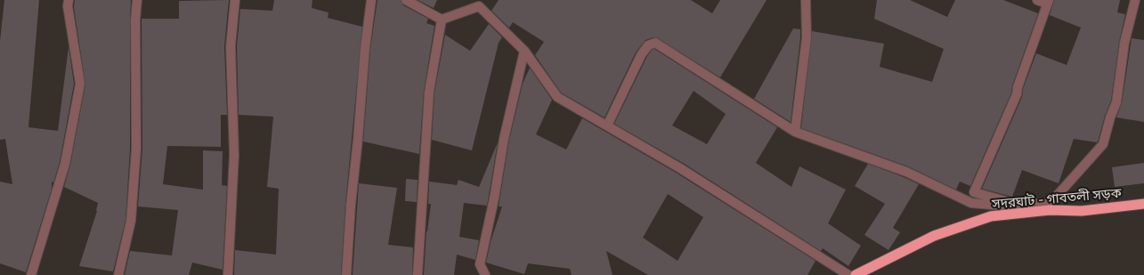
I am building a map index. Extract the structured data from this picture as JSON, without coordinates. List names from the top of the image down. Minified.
{"streets":{"highway":["সদরঘাট - গাবতলী সড়ক"]}}
